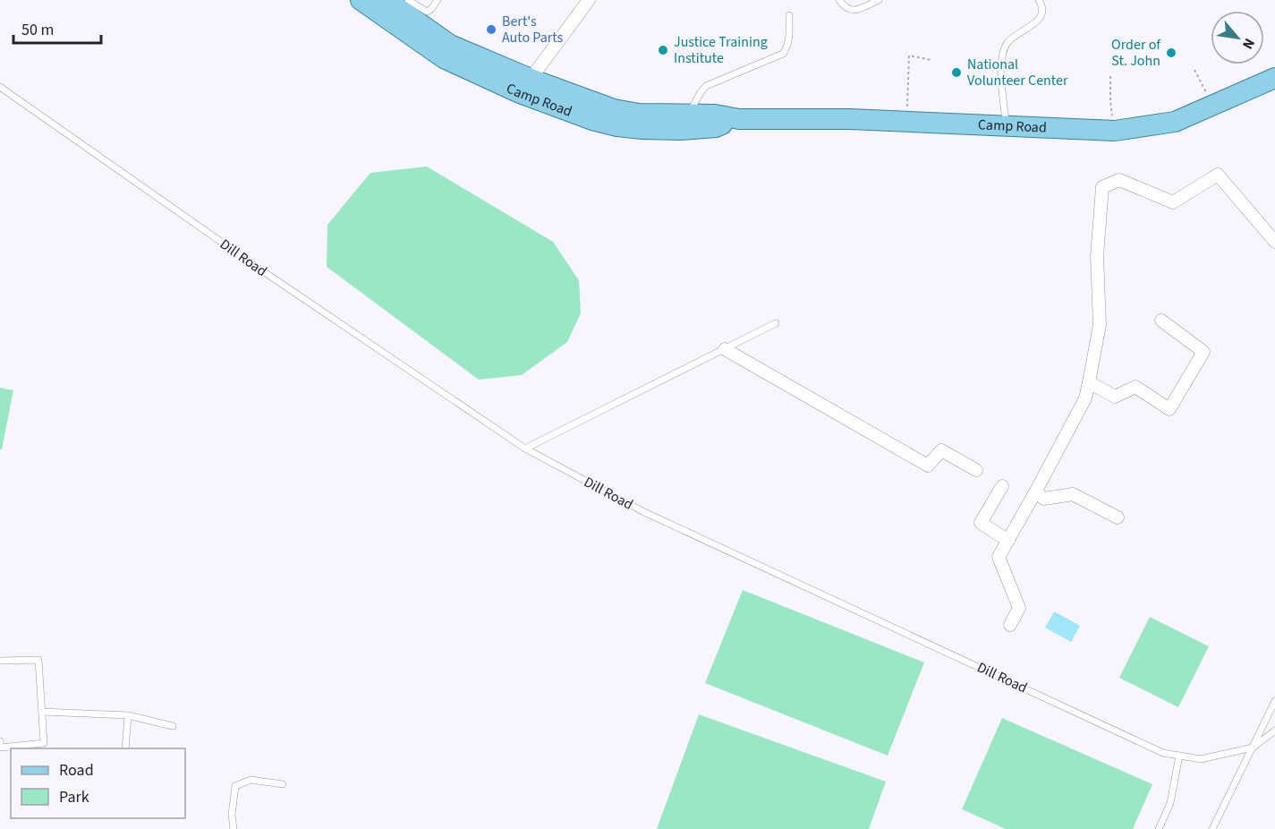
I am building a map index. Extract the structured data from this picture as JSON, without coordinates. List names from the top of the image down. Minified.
{"streets":{"main road":["Camp Road"],"lane":["Dill Road"]},"places":["Bert's Auto Parts","Justice Training Institute","Order of St. John","National Volunteer Center"],"legend":["Road","Park"],"scale_bar":"50 m","north":"bottom right"}
